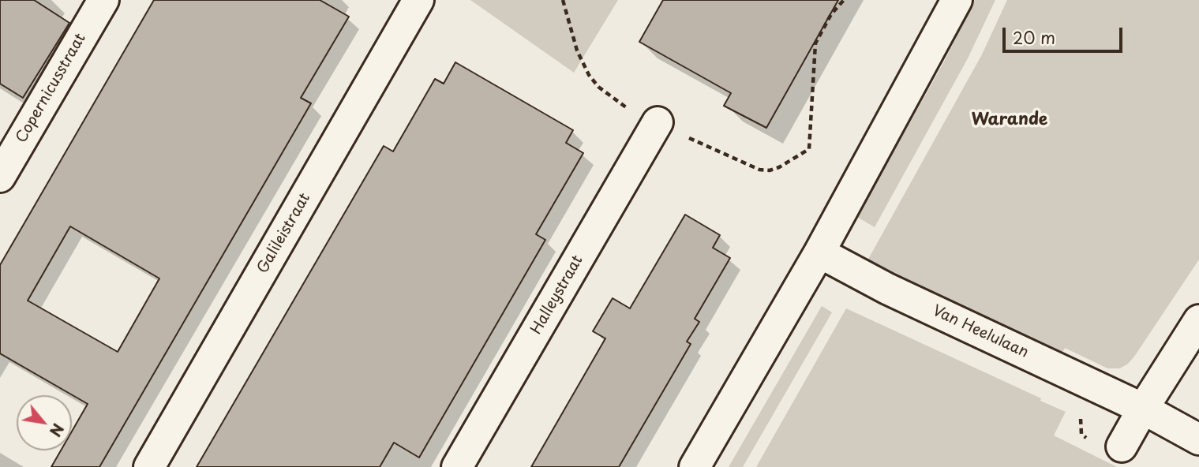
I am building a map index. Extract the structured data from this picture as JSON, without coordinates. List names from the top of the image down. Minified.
{"streets":{"street":["Copernicusstraat","Galileistraat","Halleystraat","Van Heelulaan"]},"districts":["Warande"],"scale_bar":"20 m","north":"bottom right"}
